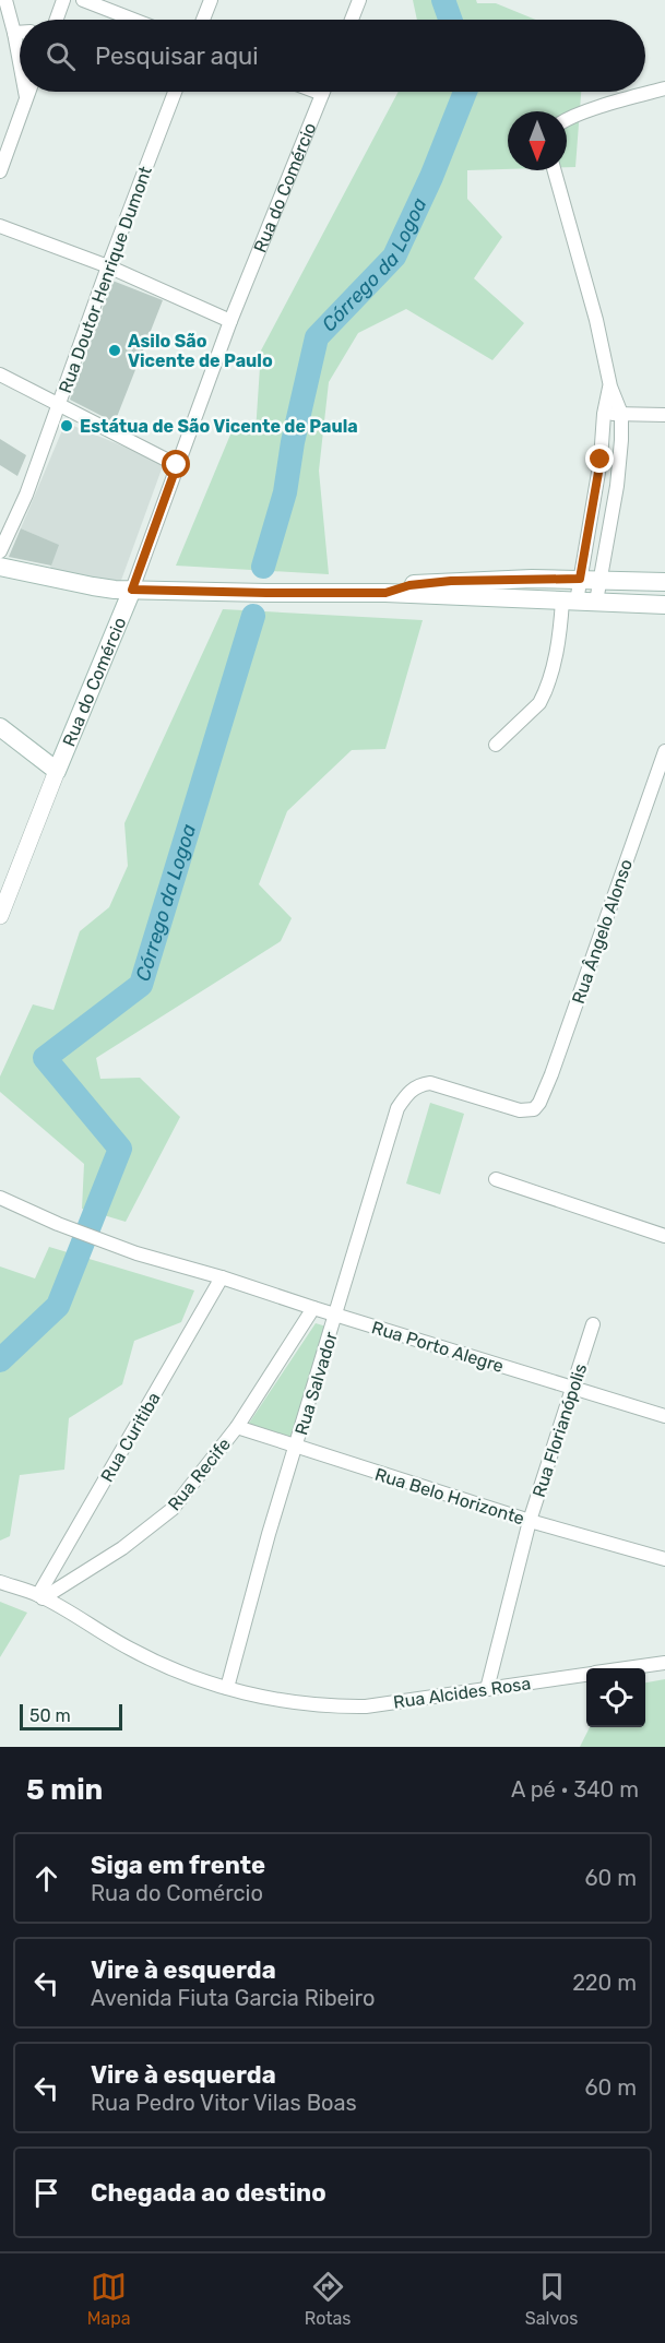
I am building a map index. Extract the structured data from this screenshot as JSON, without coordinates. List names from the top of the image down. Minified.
{"streets":{"main road":["Rua do Comércio"],"street":["Rua Doutor Henrique Dumont","Rua Ângelo Alonso","Rua Porto Alegre","Rua Salvador","Rua Florianópolis","Rua Curitiba","Rua Recife","Rua Belo Horizonte","Rua Alcides Rosa"]},"crossings":[["Rua Ângelo Alonso","Rua Salvador"],["Rua Porto Alegre","Rua Salvador"],["Rua Porto Alegre","Rua Florianópolis"],["Rua Porto Alegre","Rua Curitiba"],["Rua Porto Alegre","Rua Recife"],["Rua Salvador","Rua Belo Horizonte"],["Rua Salvador","Rua Alcides Rosa"],["Rua Florianópolis","Rua Belo Horizonte"],["Rua Florianópolis","Rua Alcides Rosa"],["Rua Curitiba","Rua Recife"],["Rua Curitiba","Rua Alcides Rosa"],["Rua Recife","Rua Belo Horizonte"],["Rua Recife","Rua Alcides Rosa"]],"water":["Córrego da Logoa"],"places":["Asilo São Vicente de Paulo","Estátua de São Vicente de Paula"],"scale_bar":"50 m","north":"bottom","page":{"search":"Pesquisar aqui","scale":"50 m","heading":["5 min","A pé · 340 m"],"list":[["Siga em frente","Rua do Comércio","60 m"],["Vire à esquerda","Avenida Fiuta Garcia Ribeiro","220 m"],["Vire à esquerda","Rua Pedro Vitor Vilas Boas","60 m"],"Chegada ao destino"],"nav":["Mapa","Rotas","Salvos"]}}
